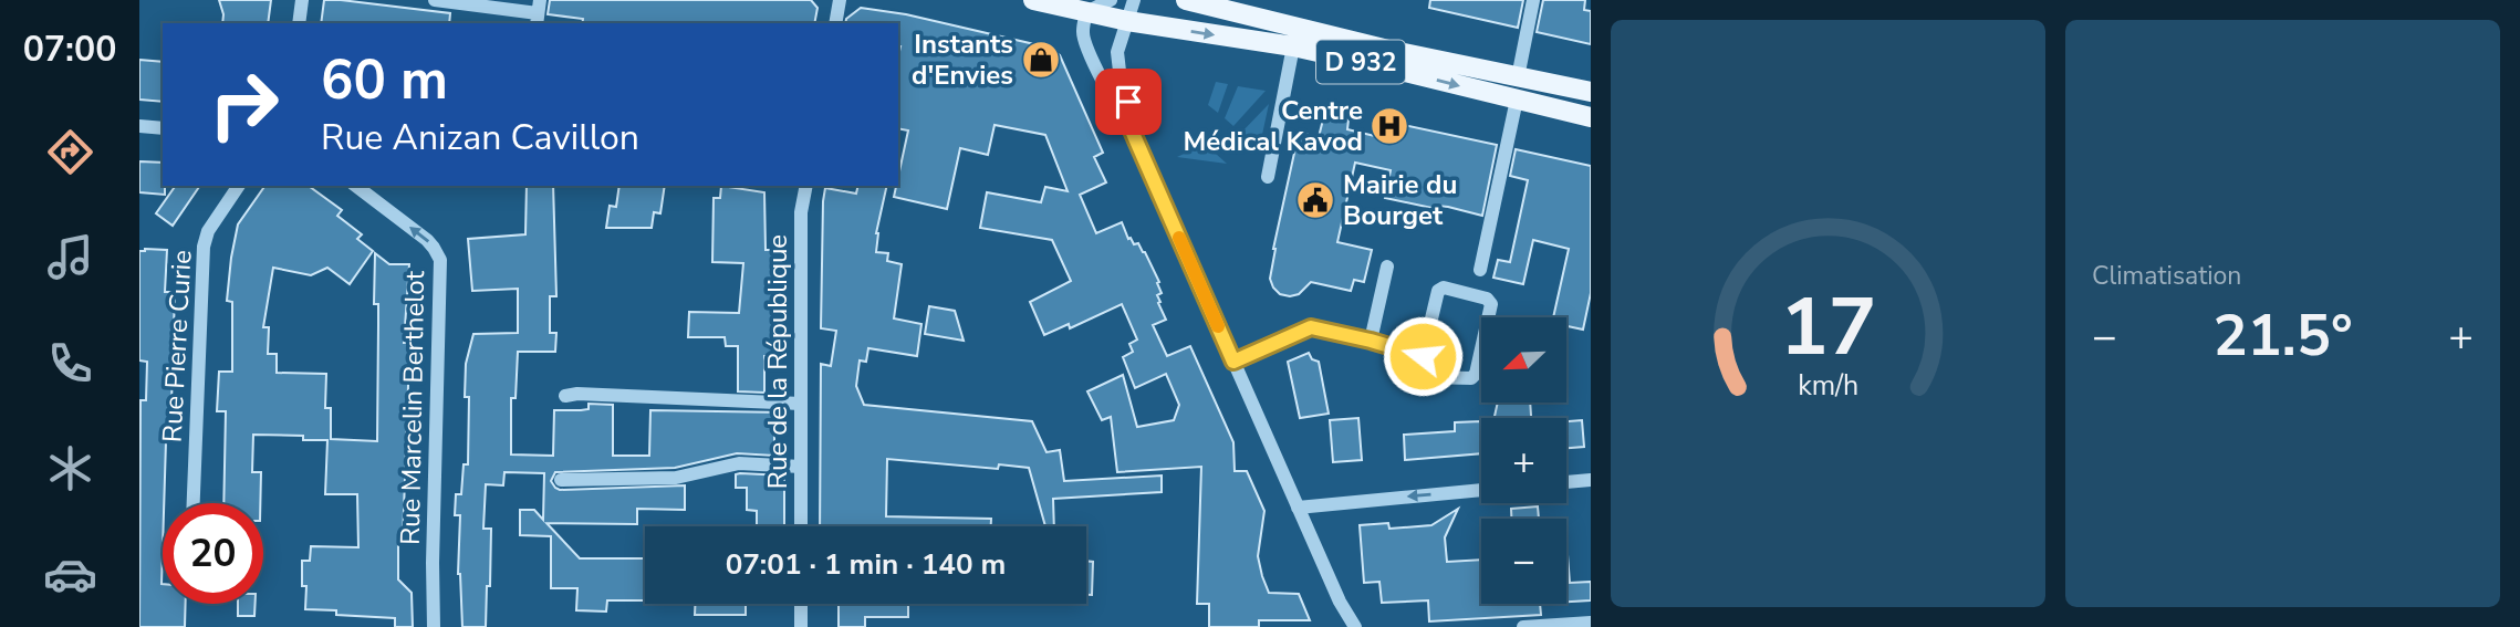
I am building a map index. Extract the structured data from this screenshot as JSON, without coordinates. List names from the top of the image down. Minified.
{"streets":{"main road":["D 932"],"street":["Rue Pierre Curie","Rue de la République","Rue Marcelin Berthelot"]},"one_way":["Rue Marcelin Berthelot"],"places":{"shop":["Instants d'Envies"],"hospital":["Centre Médical Kavod"],"public building":["Mairie du Bourget"]},"north":"bottom left","page":{"tabs":"07:00","tile":"Climatisation","turn":["60 m","Rue Anizan Cavillon"],"heat":["−","21.5°","+"],"map_buttons":["+","−"],"limit":"20","trip":"07:01 · 1 min · 140 m","gauge":["17","km/h"]}}
